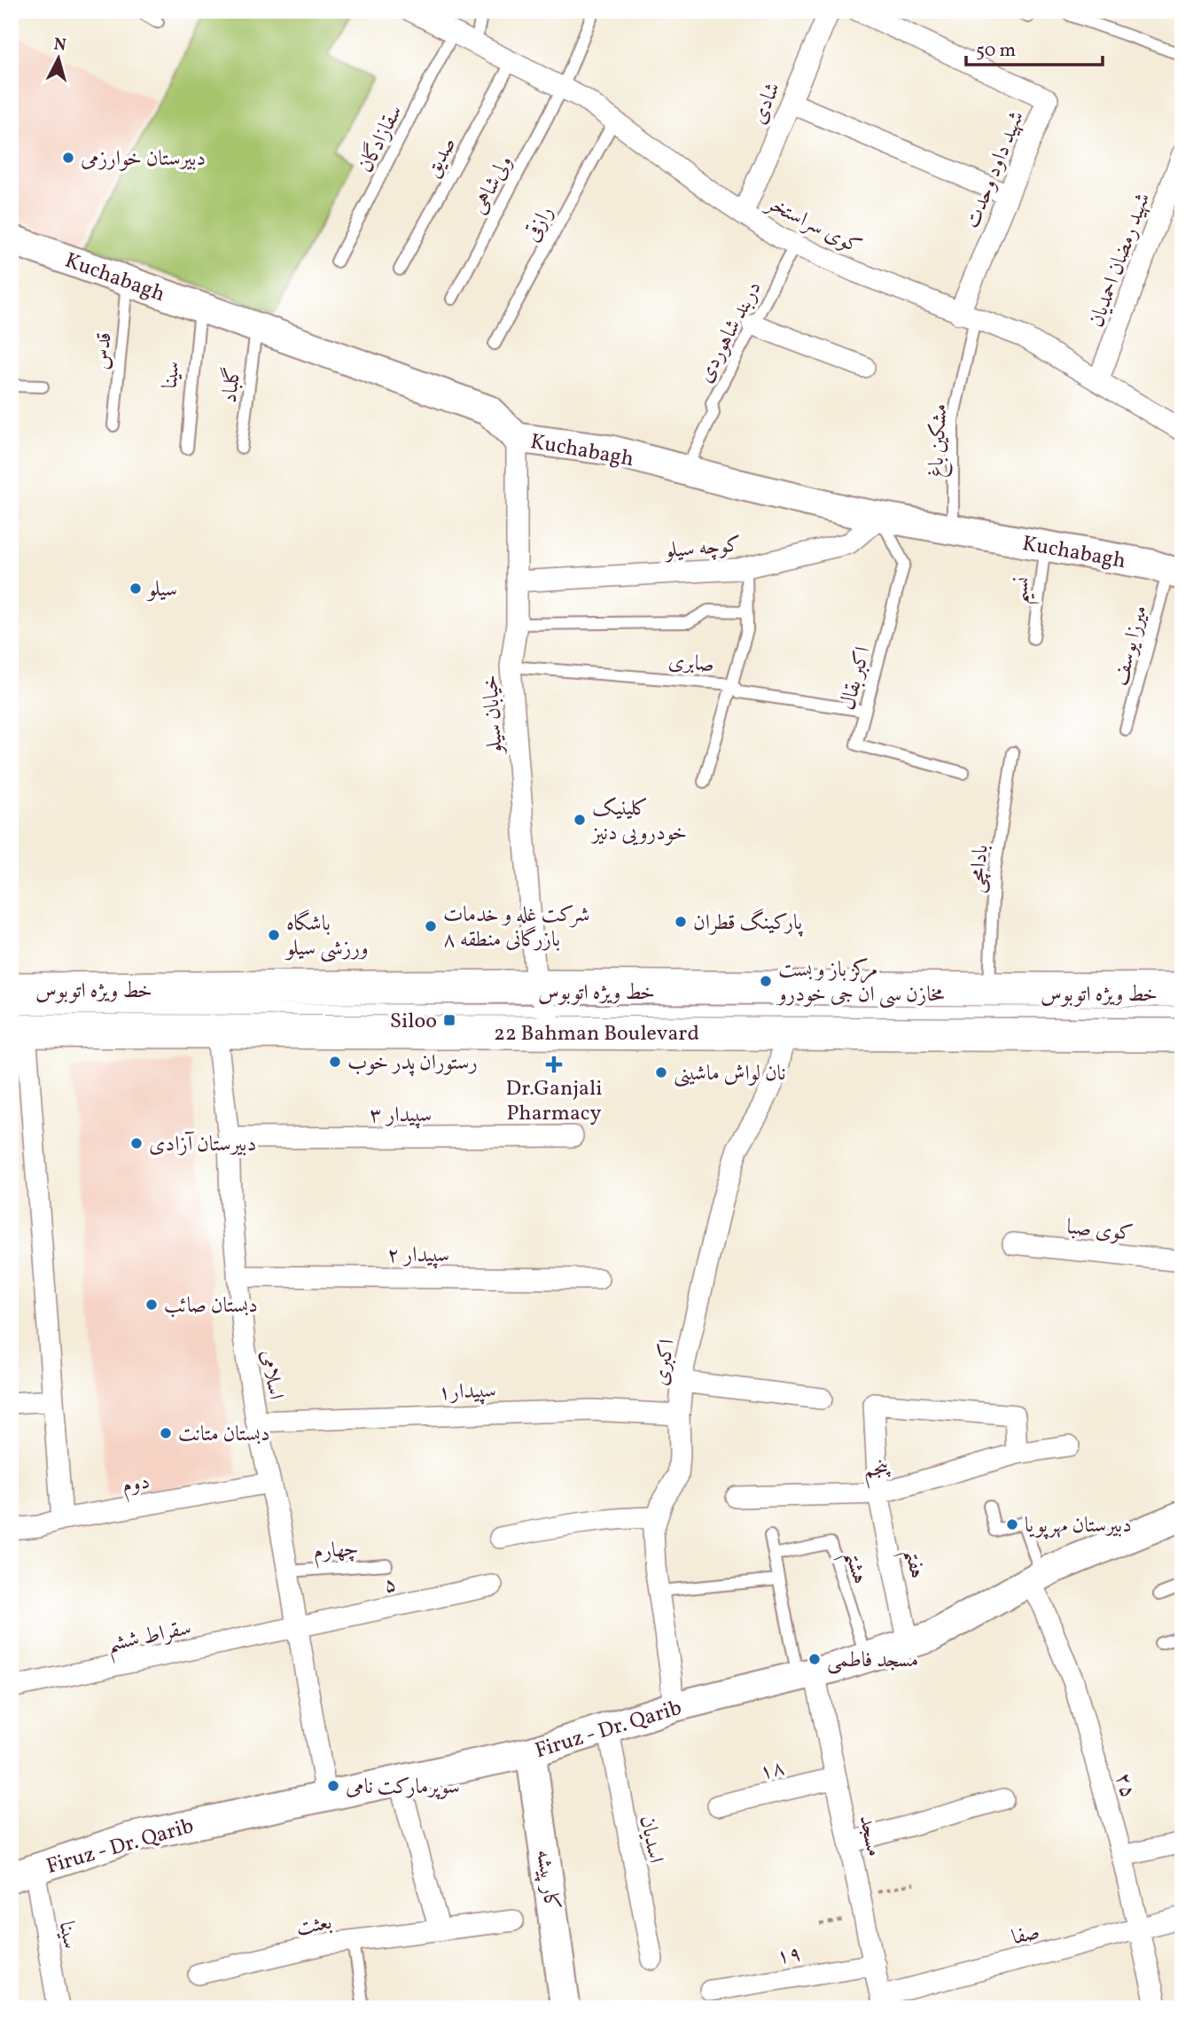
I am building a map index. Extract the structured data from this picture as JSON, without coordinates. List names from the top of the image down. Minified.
{"streets":{"main road":["Kuchabagh","22 Bahman Boulevard","Firuz - Dr. Qarib","کار پیشه"],"street":["شادی","شهید داود وحدت","کوی سراستخر","شهید رمضان احمدیان","سینا","کوچه سیلو","خیابان سیلو","سپیدار ۳","کوی صبا","سپیدار ۲","اکبری","اسلامی","سپیدار۱","پنجم","دوم","هفتم","۵","سقراط ششم","۱۸","۲۵","مسجد","اسدیان","بعثت","صفا","۱۹"],"lane":["سقازادگان","صدیق","ولی‌شاهی","رازقی","دربند شاهوردی","قدس","گلباد","مشکین باغ","نسیم","میرزا یوسف","صابری","اکبر بقال","بادامچی","خط ویژه اتوبوس","چهارم","هشتم"]},"crossings":[["شادی","کوی سراستخر"],["سقازادگان","کوی سراستخر"],["صدیق","کوی سراستخر"],["شهید داود وحدت","کوی سراستخر"],["شهید داود وحدت","مشکین باغ"],["ولی‌شاهی","کوی سراستخر"],["رازقی","کوی سراستخر"],["کوی سراستخر","شهید رمضان احمدیان"],["کوی سراستخر","دربند شاهوردی"],["کوی سراستخر","مشکین باغ"],["Kuchabagh","دربند شاهوردی"],["Kuchabagh","قدس"],["Kuchabagh","سینا"],["Kuchabagh","گلباد"],["Kuchabagh","مشکین باغ"],["Kuchabagh","کوچه سیلو"],["Kuchabagh","نسیم"],["Kuchabagh","میرزا یوسف"],["Kuchabagh","اکبر بقال"],["Kuchabagh","خیابان سیلو"],["سینا","Firuz - Dr. Qarib"],["کوچه سیلو","اکبر بقال"],["کوچه سیلو","خیابان سیلو"],["صابری","اکبر بقال"],["صابری","خیابان سیلو"],["خیابان سیلو","خط ویژه اتوبوس"],["خیابان سیلو","22 Bahman Boulevard"],["بادامچی","22 Bahman Boulevard"],["خط ویژه اتوبوس","22 Bahman Boulevard"],["22 Bahman Boulevard","اکبری"],["22 Bahman Boulevard","اسلامی"],["سپیدار ۳","اسلامی"],["سپیدار ۲","اسلامی"],["اکبری","سپیدار۱"],["اکبری","Firuz - Dr. Qarib"],["اسلامی","سپیدار۱"],["اسلامی","دوم"],["اسلامی","چهارم"],["اسلامی","۵"],["اسلامی","سقراط ششم"],["اسلامی","Firuz - Dr. Qarib"],["پنجم","هفتم"],["هفتم","Firuz - Dr. Qarib"],["هشتم","Firuz - Dr. Qarib"],["۵","سقراط ششم"],["Firuz - Dr. Qarib","۲۵"],["Firuz - Dr. Qarib","مسجد"],["Firuz - Dr. Qarib","اسدیان"],["Firuz - Dr. Qarib","کار پیشه"],["۱۸","مسجد"],["۲۵","صفا"],["مسجد","صفا"],["مسجد","۱۹"]],"places":{"other":["دبیرستان خوارزمی","سیلو","کلینیک خودرویی دنیز","پارکینگ قطران","شرکت غله و خدمات بازرگانی منطقه ۸","باشگاه ورزشی سیلو","مرکز باز و بست مخازن سی ان جی خودرو","رستوران پدر خوب","نان لواش ماشینی","دبیرستان آزادی","دبستان صائب","دبستان متانت","دبیرستان مهرپویا","مسجد فاطمی","سوپرمارکت نامی"],"transit":["Siloo"],"health":["Dr.Ganjali Pharmacy"]},"scale_bar":"50 m","north":"top"}
